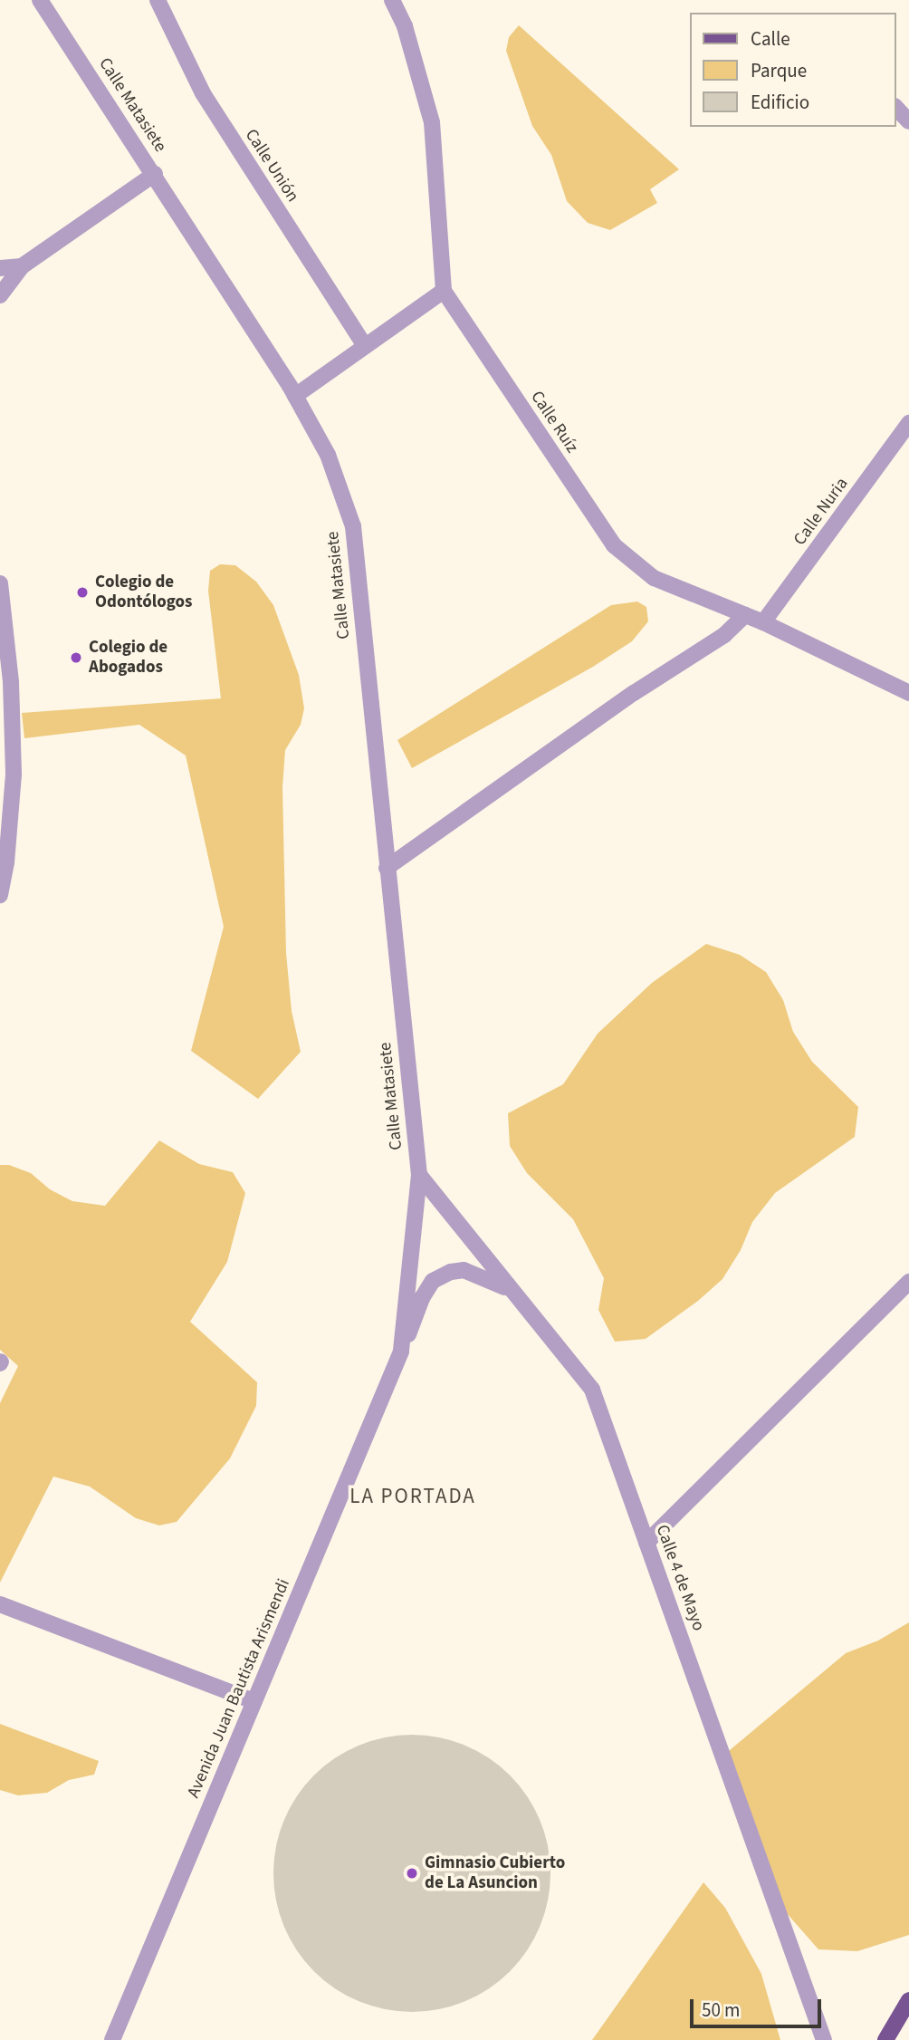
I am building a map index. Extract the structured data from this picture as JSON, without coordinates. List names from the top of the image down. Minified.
{"streets":{"street":["Calle Matasiete","Calle Unión","Calle Ruíz","Calle Nuria","Calle 4 de Mayo","Avenida Juan Bautista Arismendi"]},"crossings":[["Calle Matasiete","Calle 4 de Mayo"],["Calle Matasiete","Avenida Juan Bautista Arismendi"],["Calle Ruíz","Calle Nuria"],["Calle 4 de Mayo","Avenida Juan Bautista Arismendi"]],"districts":["LA PORTADA"],"places":["Colegio de Odontólogos","Colegio de Abogados","Gimnasio Cubierto de La Asuncion"],"legend":["Calle","Parque","Edificio"],"scale_bar":"50 m"}
